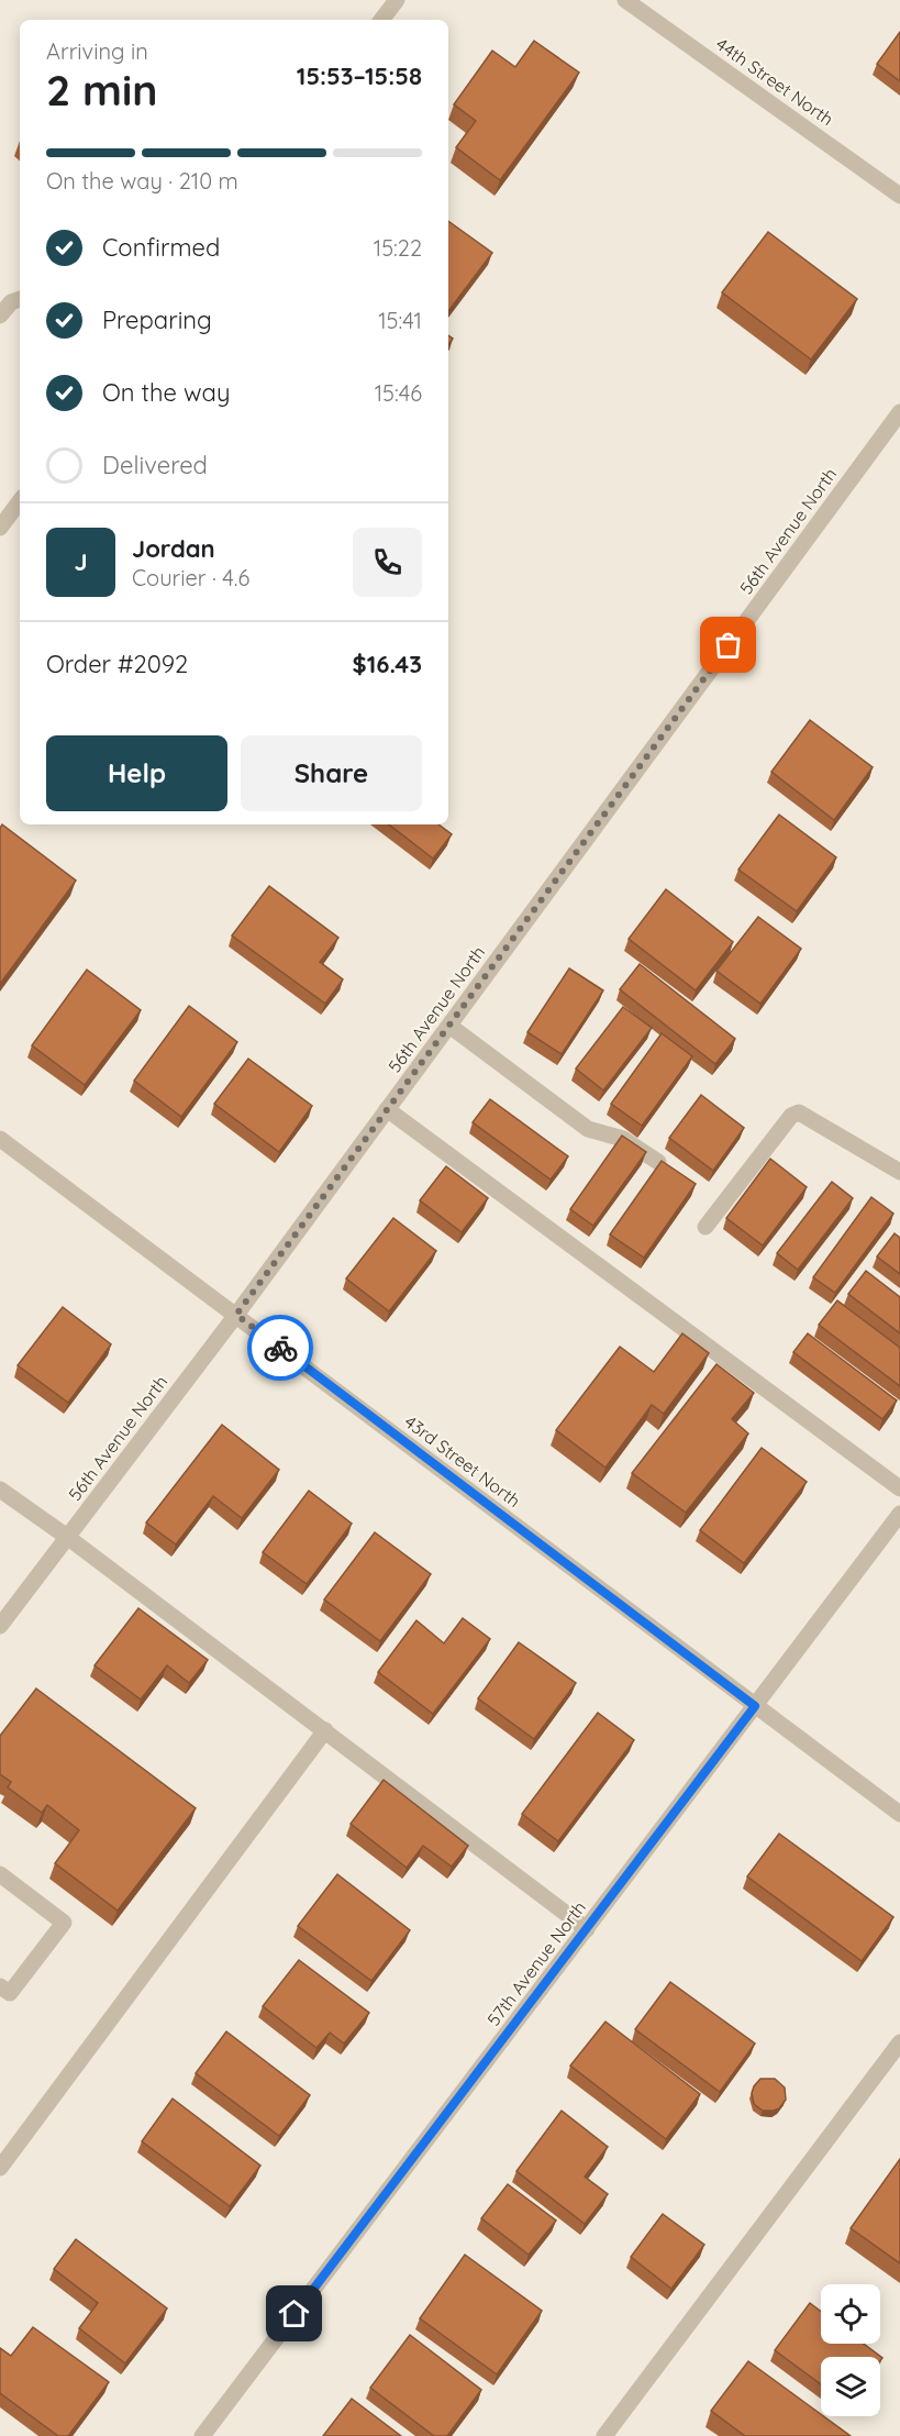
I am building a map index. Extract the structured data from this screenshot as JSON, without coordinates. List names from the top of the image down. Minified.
{"streets":{"street":["44th Street North","56th Avenue North","43rd Street North","57th Avenue North"]},"crossings":[["56th Avenue North","43rd Street North"],["43rd Street North","57th Avenue North"]],"page":{"heading":["2 min","Arriving in","15:53–15:58"],"panel":["Jordan","Courier · 4.6","Order #2092","$16.43"],"bar":"On the way · 210 m","list":[["Confirmed","15:22"],["Preparing","15:41"],["On the way","15:46"],"Delivered"],"round":"J","buttons":["Help","Share"]}}
